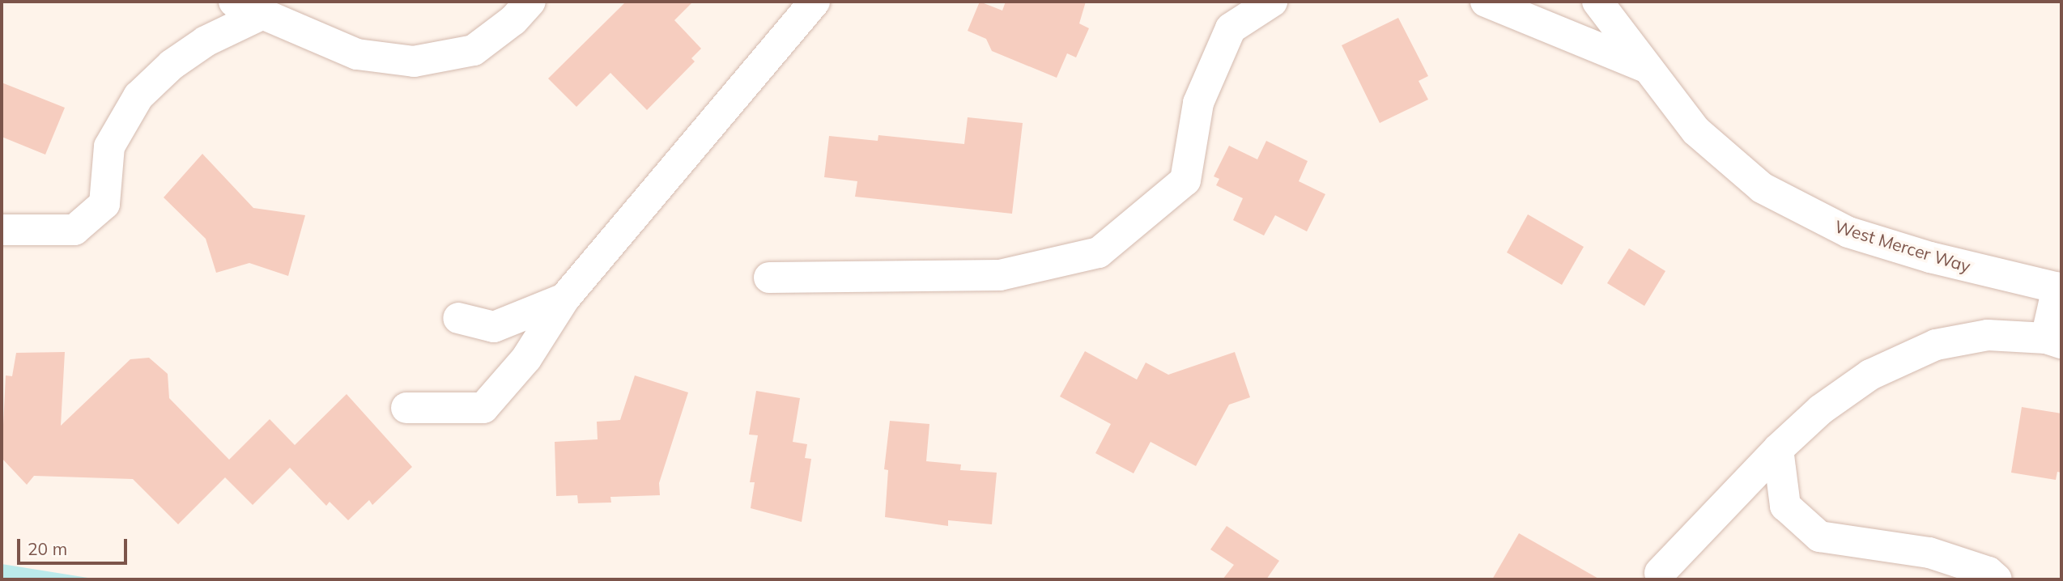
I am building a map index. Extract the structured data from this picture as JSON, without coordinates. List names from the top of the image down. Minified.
{"streets":{"street":["West Mercer Way"]},"scale_bar":"20 m"}
